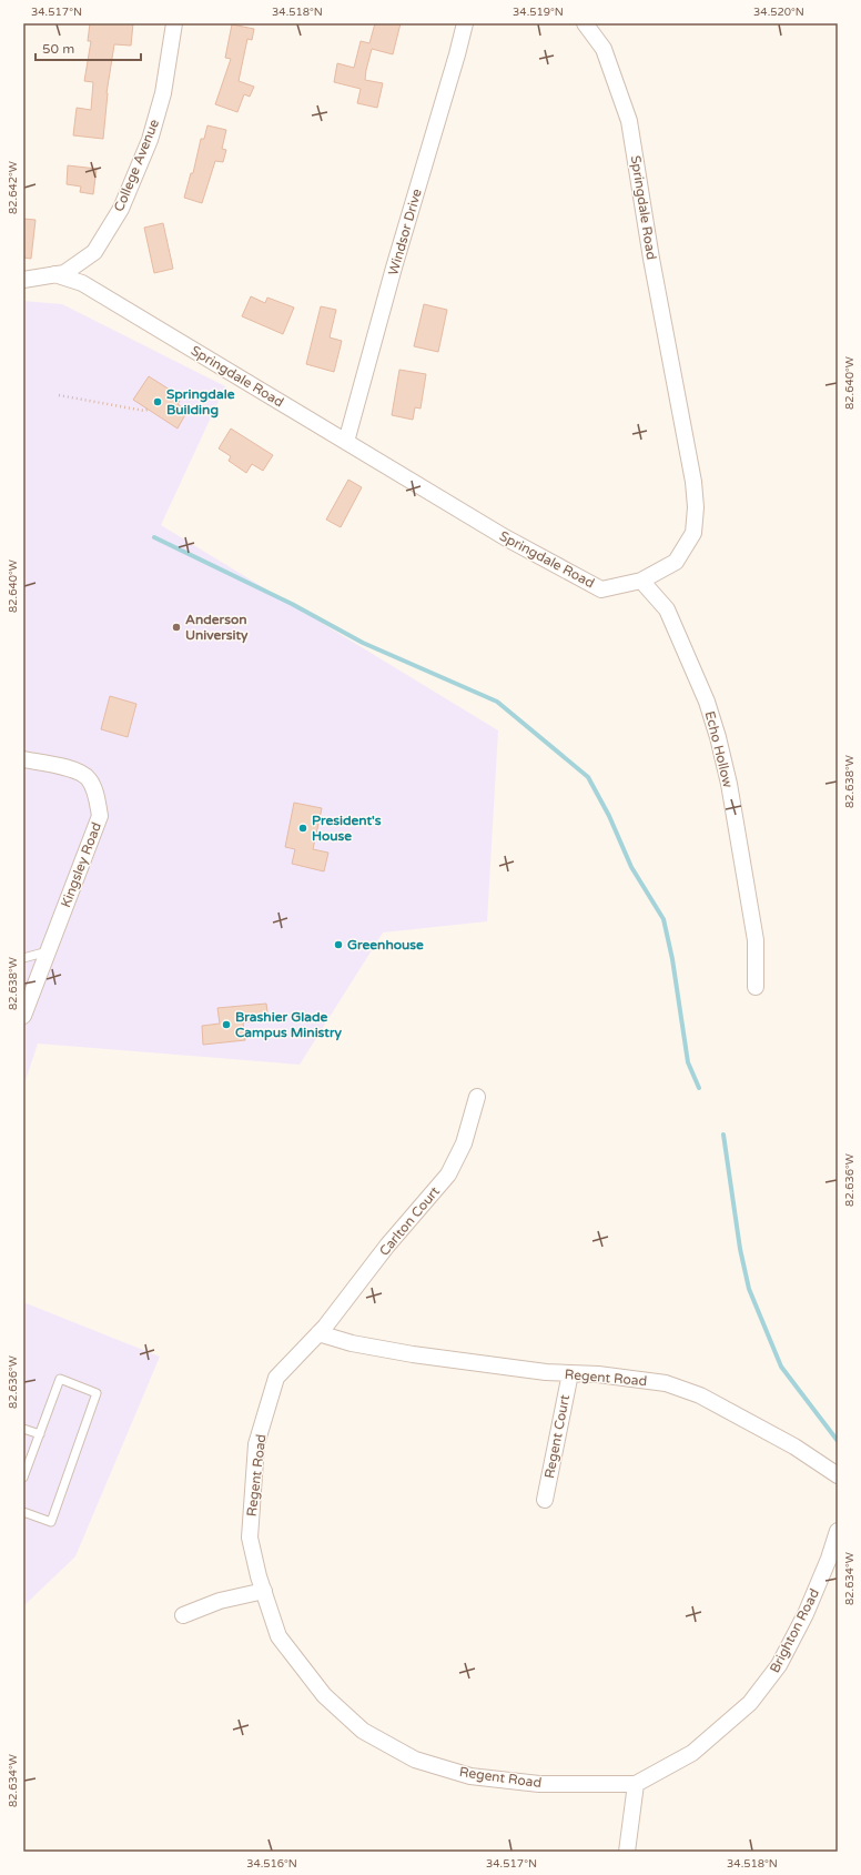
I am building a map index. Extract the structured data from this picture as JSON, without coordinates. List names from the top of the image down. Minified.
{"streets":{"street":["College Avenue","Springdale Road","Windsor Drive","Echo Hollow","Kingsley Road","Carlton Court","Regent Road","Regent Court","Brighton Road"]},"crossings":[["College Avenue","Springdale Road"],["Springdale Road","Windsor Drive"],["Springdale Road","Echo Hollow"],["Carlton Court","Regent Road"],["Regent Road","Regent Court"],["Regent Road","Brighton Road"]],"places":["Springdale Building","Anderson University","President's House","Greenhouse","Brashier Glade Campus Ministry"],"scale_bar":"50 m","coordinates":["34.517°N","34.518°N","34.519°N","34.520°N","82.642°W","82.640°W","82.638°W","82.636°W","82.634°W","34.516°N"]}
